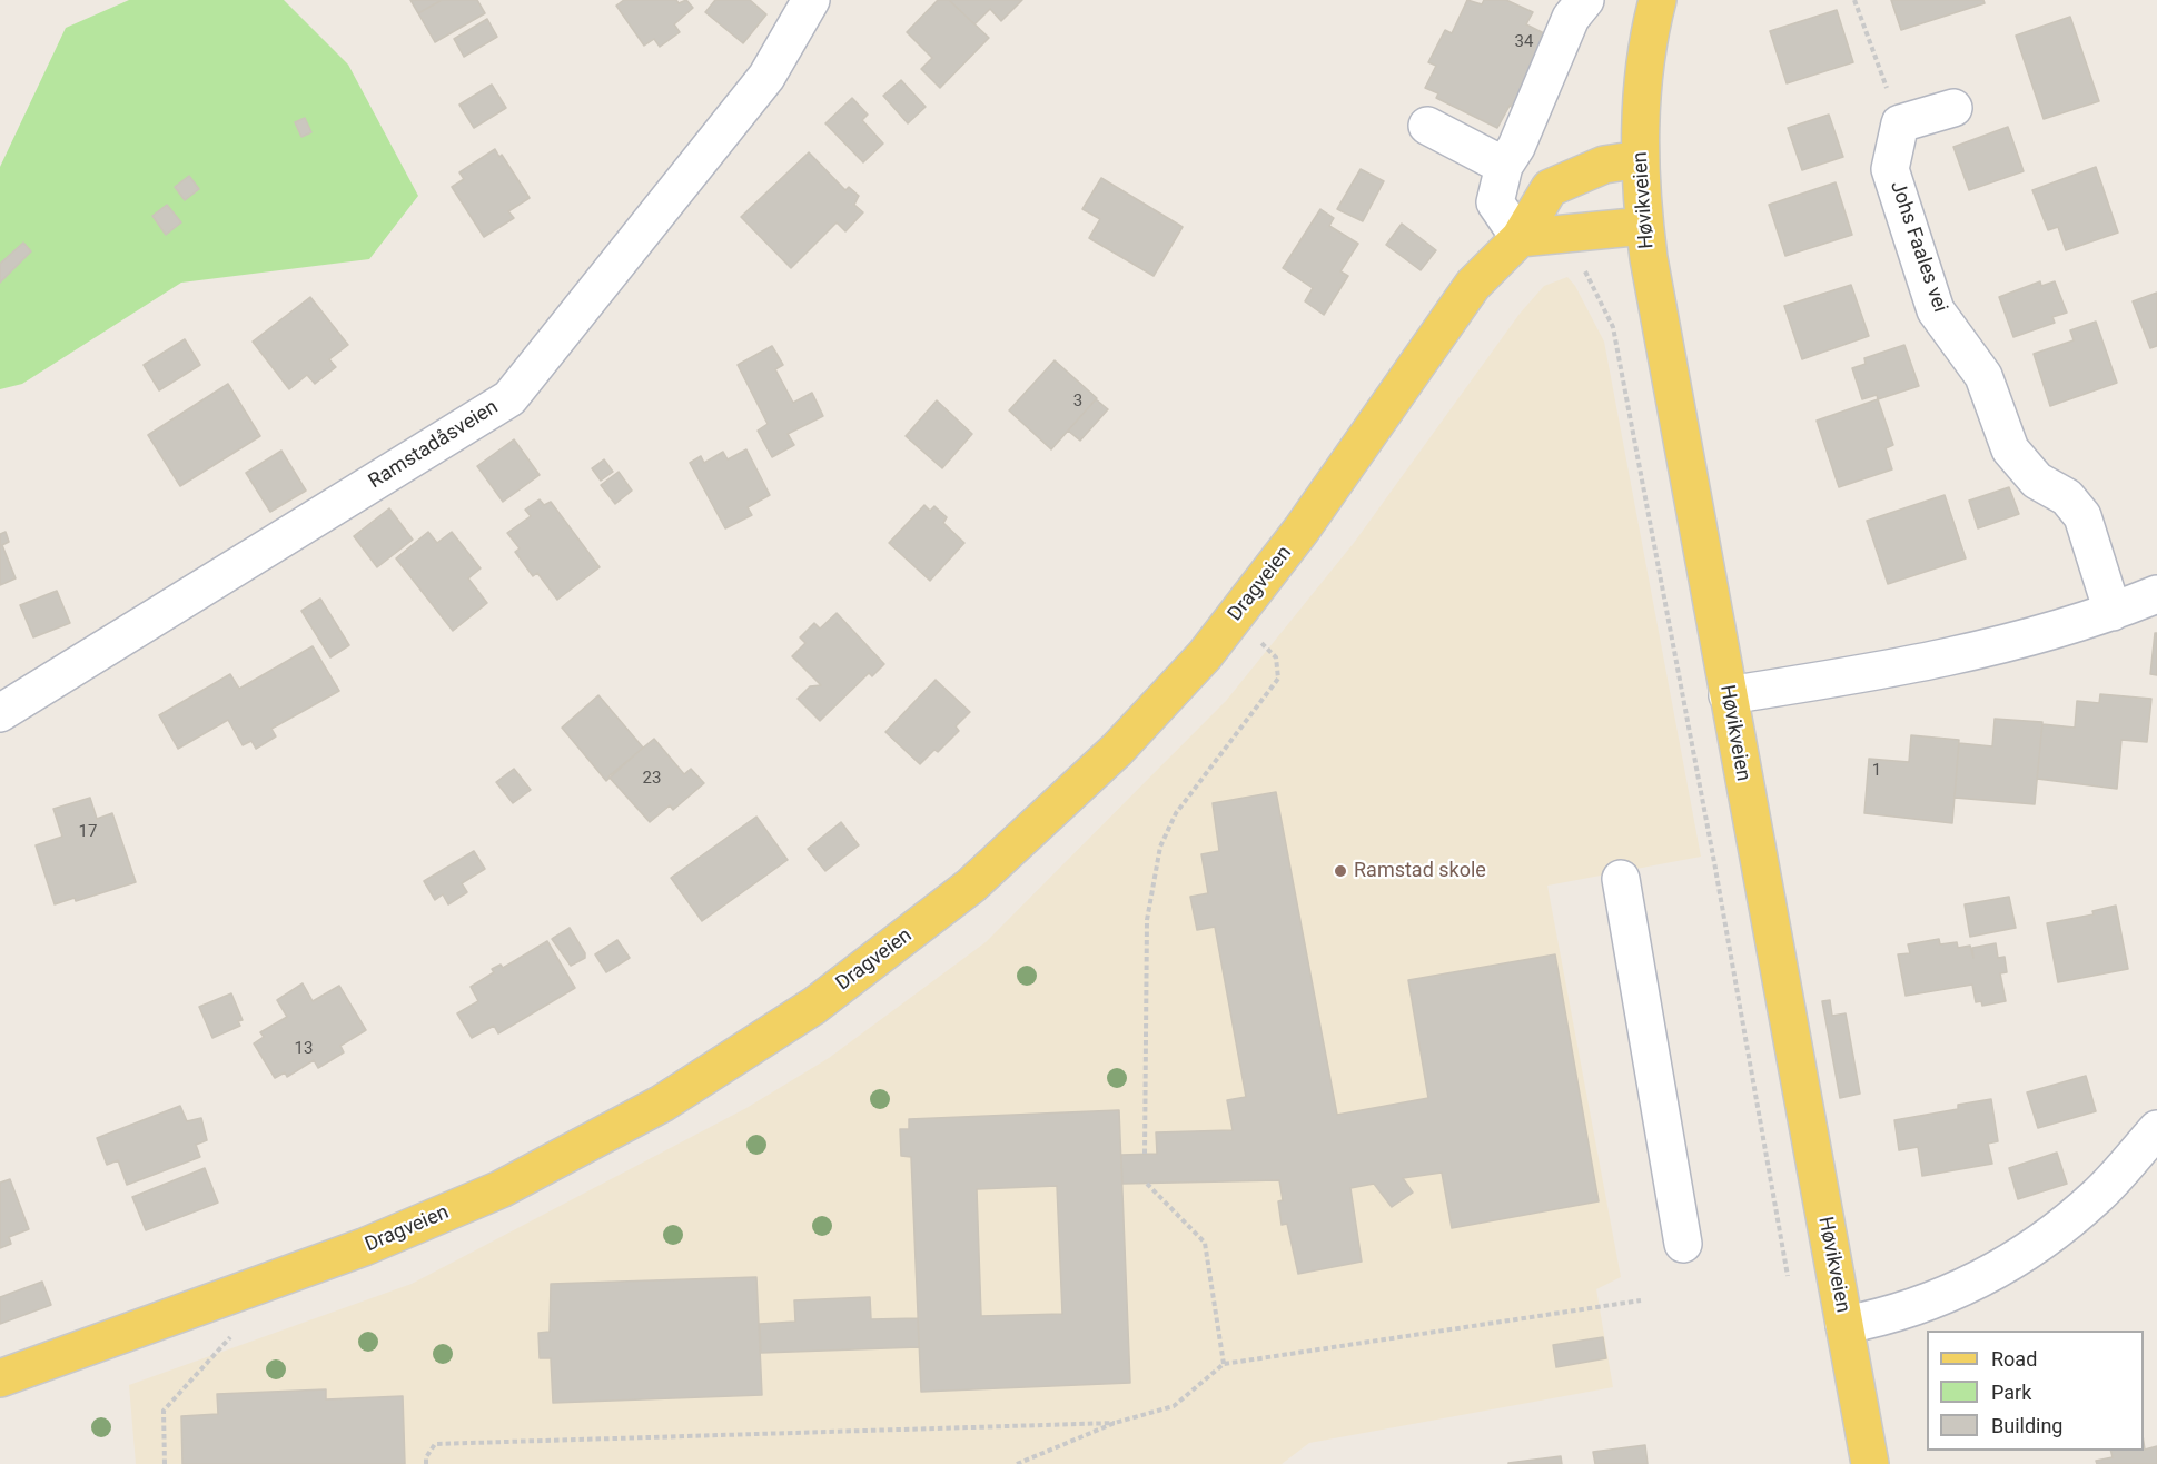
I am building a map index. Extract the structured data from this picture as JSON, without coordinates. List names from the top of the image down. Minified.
{"streets":{"main road":["Høvikveien","Dragveien"],"street":["Johs Faales vei","Ramstadåsveien"]},"crossings":[["Høvikveien","Dragveien"]],"places":["Ramstad skole"],"house_numbers":["34","3","1","23","17","13"],"legend":["Road","Park","Building"]}
